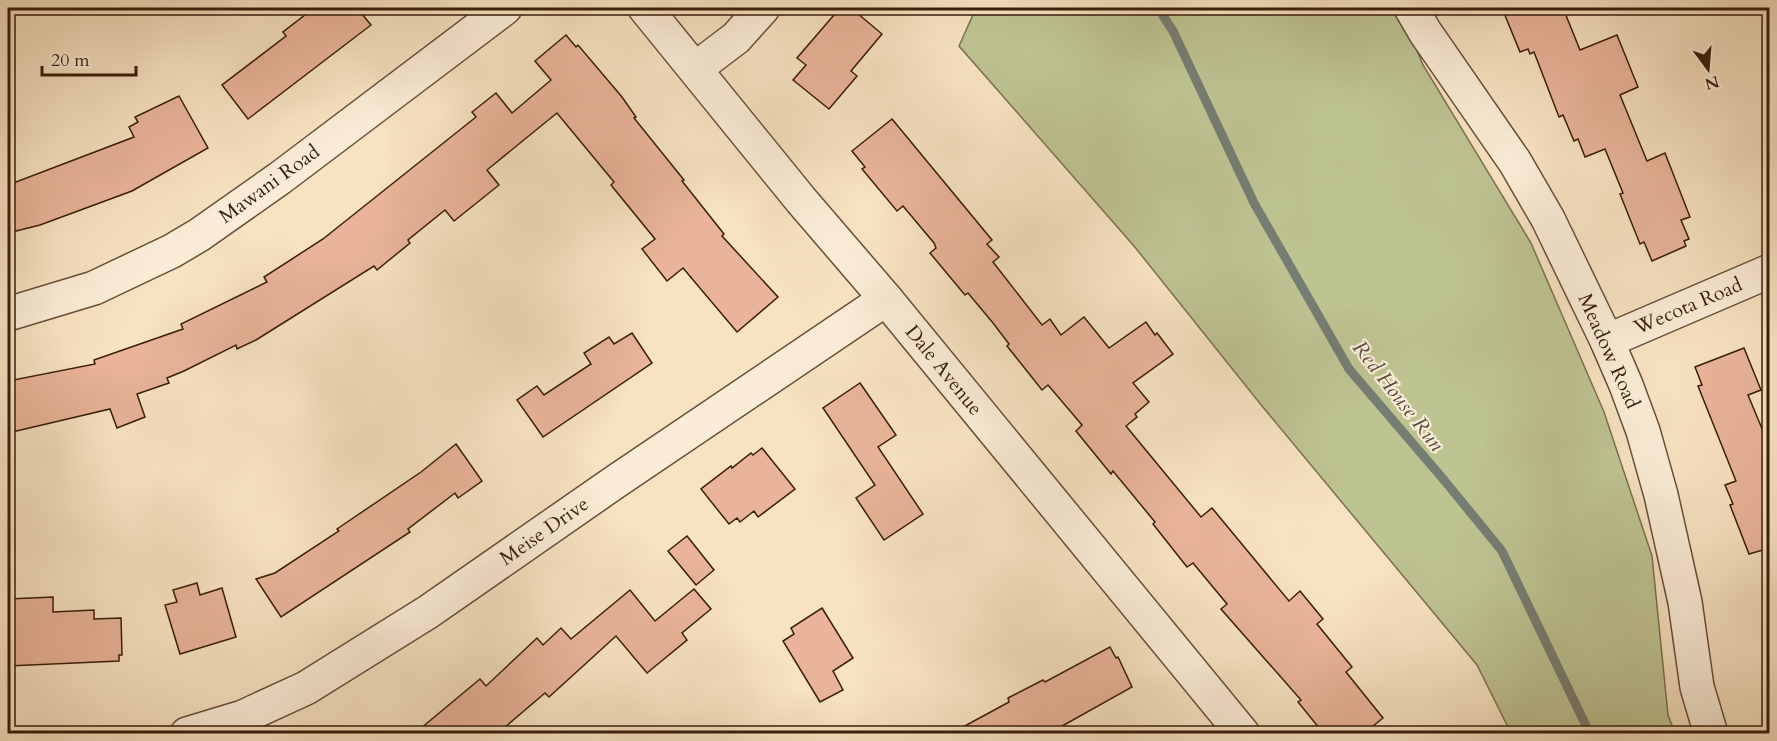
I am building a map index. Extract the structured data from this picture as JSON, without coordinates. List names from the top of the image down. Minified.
{"streets":{"street":["Mawani Road","Wecota Road","Meadow Road","Dale Avenue","Meise Drive"]},"crossings":[["Wecota Road","Meadow Road"],["Dale Avenue","Meise Drive"]],"water":["Red House Run"],"scale_bar":"20 m","north":"bottom"}
